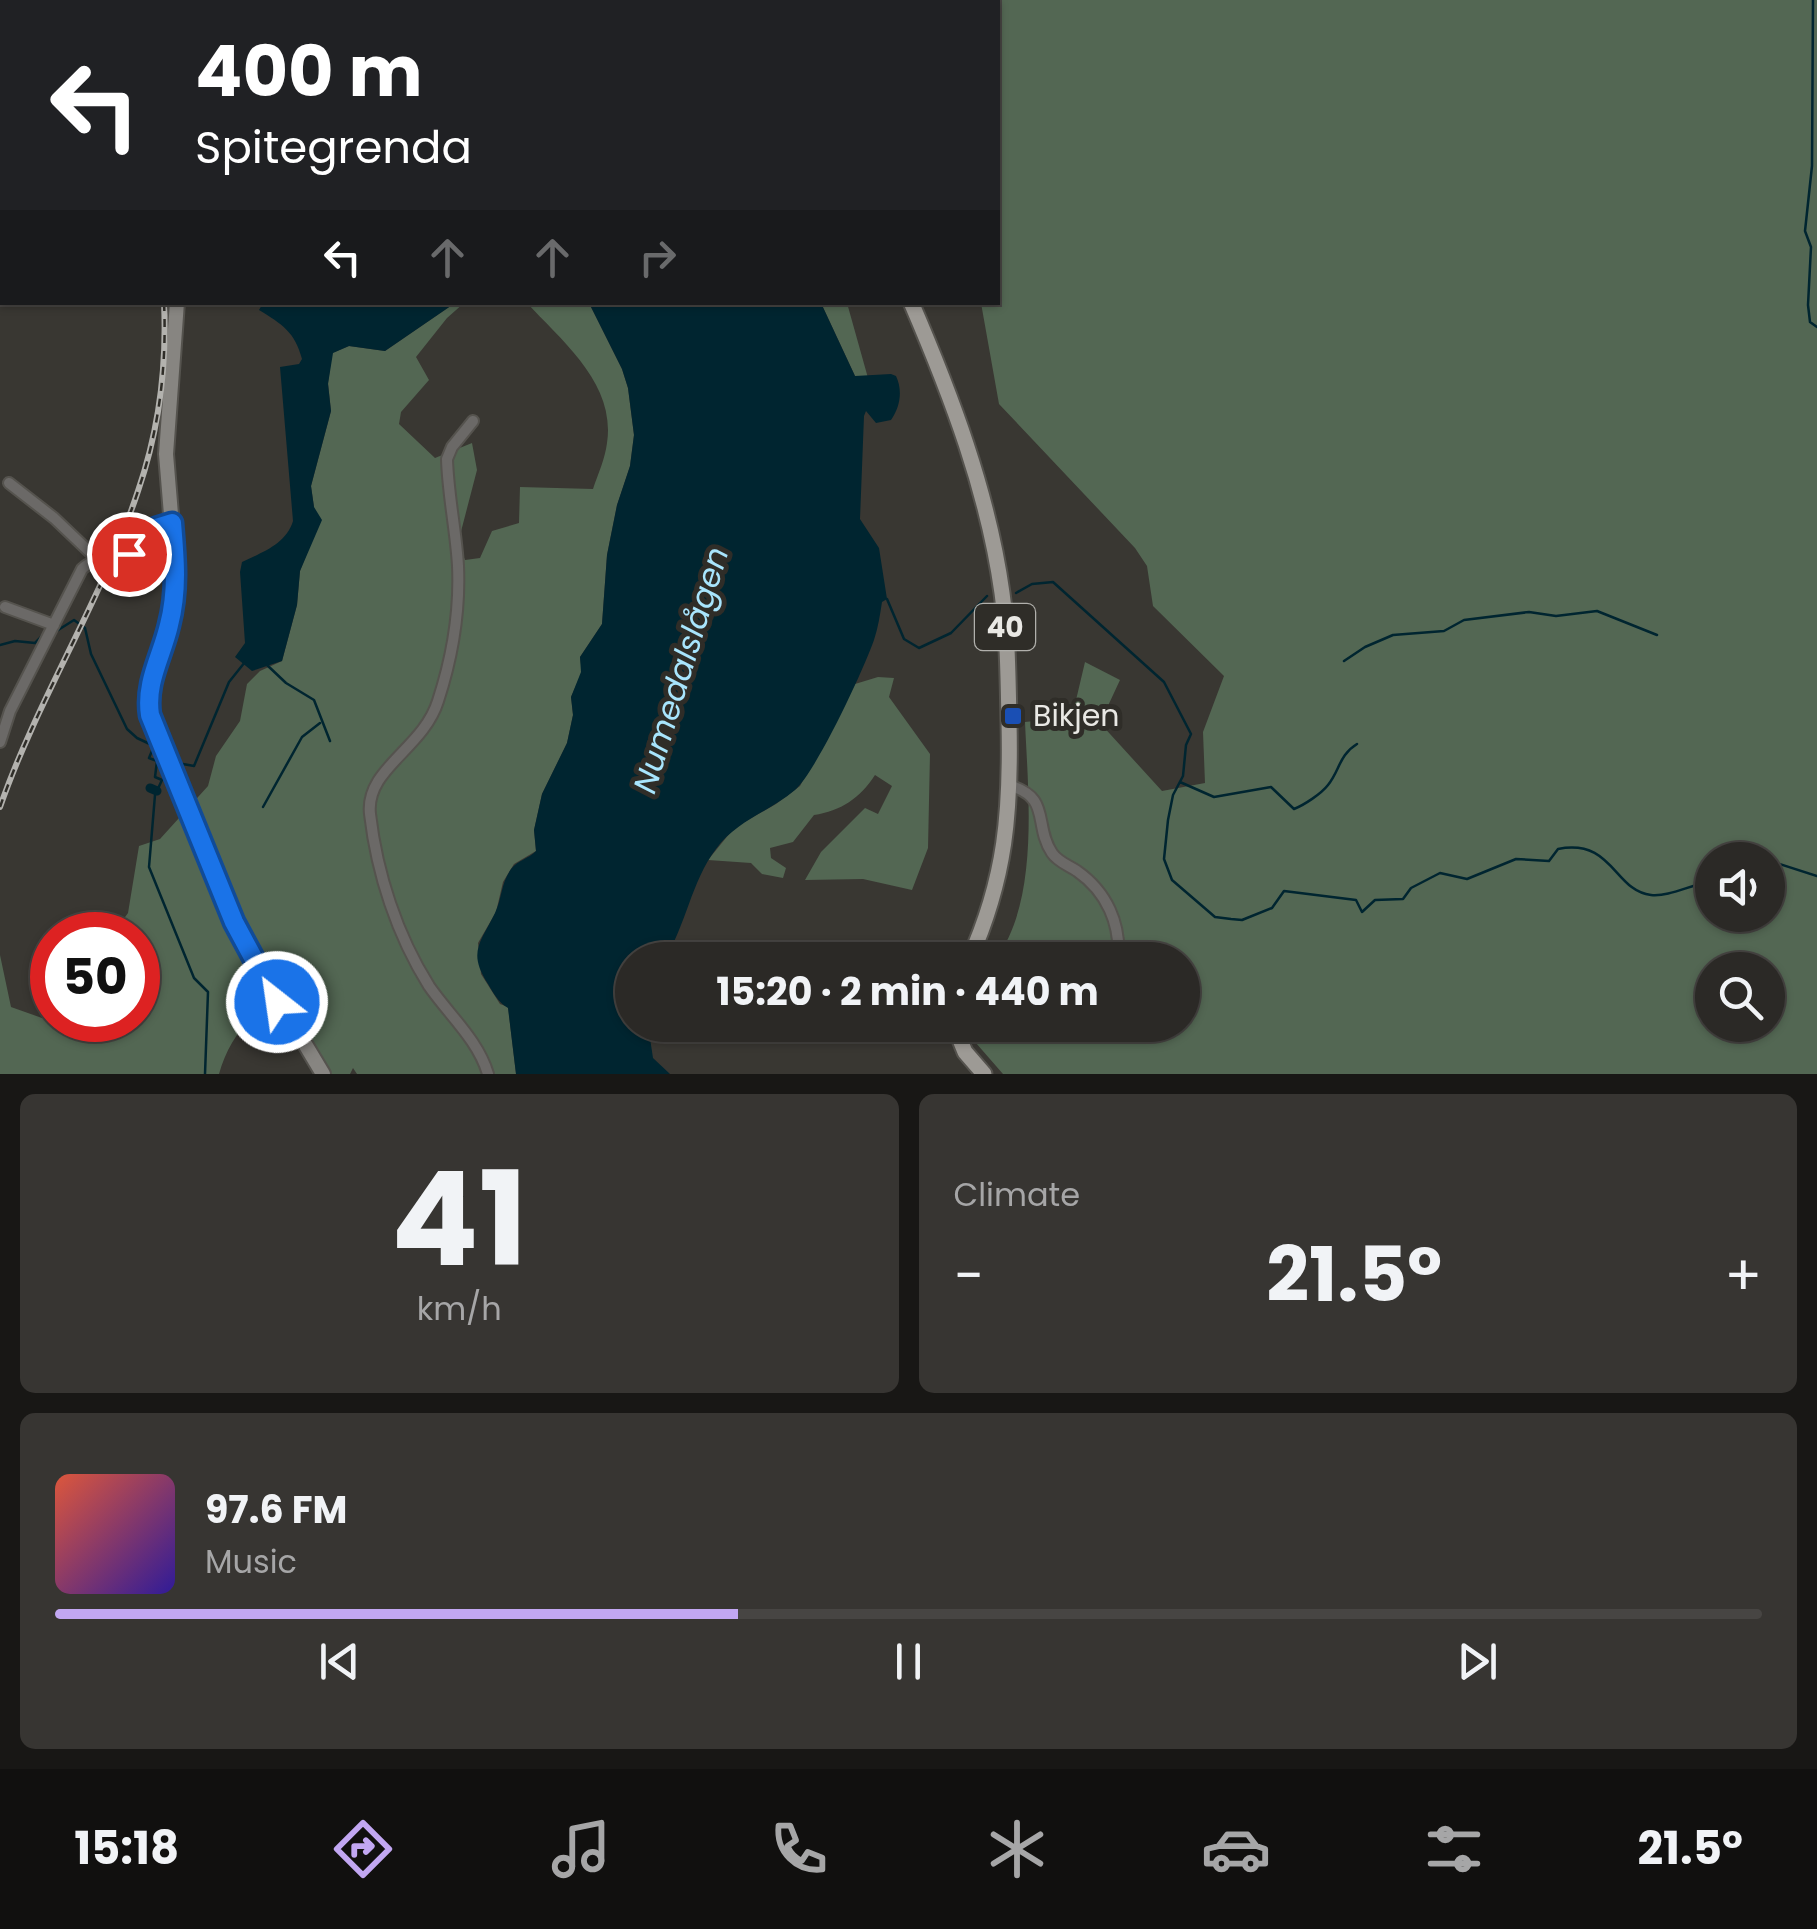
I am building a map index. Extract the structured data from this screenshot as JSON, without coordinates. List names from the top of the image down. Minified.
{"streets":{"main road":["40"]},"water":["Numedalslågen"],"places":{"transit":["Bikjen"]},"page":{"turn":["400 m","Spitegrenda"],"limit":"50","trip":"15:20 · 2 min · 440 m","tile":[["41","km/h"],"Climate"],"heat":["−","21.5°","+"],"song":["97.6 FM","Music"],"tabs":["15:18","21.5°"]}}
